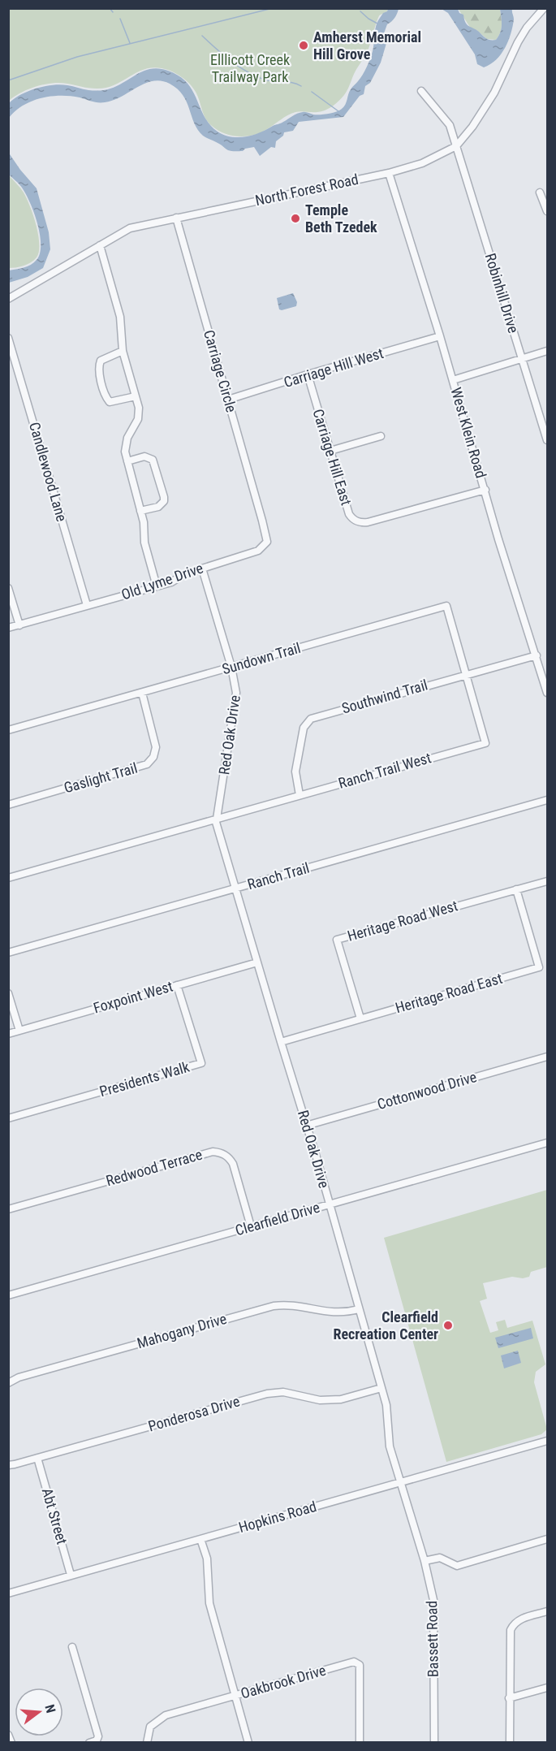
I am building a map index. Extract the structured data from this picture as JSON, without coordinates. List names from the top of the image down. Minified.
{"streets":{"street":["North Forest Road","Robinhill Drive","Carriage Hill West","Carriage Circle","West Klein Road","Carriage Hill East","Candlewood Lane","Old Lyme Drive","Sundown Trail","Southwind Trail","Red Oak Drive","Ranch Trail West","Gaslight Trail","Ranch Trail","Heritage Road West","Heritage Road East","Foxpoint West","Presidents Walk","Cottonwood Drive","Redwood Terrace","Clearfield Drive","Mahogany Drive","Ponderosa Drive","Abt Street","Hopkins Road","Bassett Road","Oakbrook Drive"]},"crossings":[["North Forest Road","Robinhill Drive"],["North Forest Road","Carriage Circle"],["North Forest Road","West Klein Road"],["Carriage Hill West","Carriage Circle"],["Carriage Hill West","West Klein Road"],["Carriage Hill West","Carriage Hill East"],["Carriage Circle","Old Lyme Drive"],["West Klein Road","Carriage Hill East"],["West Klein Road","Southwind Trail"],["Candlewood Lane","Old Lyme Drive"],["Old Lyme Drive","Red Oak Drive"],["Sundown Trail","Southwind Trail"],["Sundown Trail","Red Oak Drive"],["Sundown Trail","Ranch Trail West"],["Sundown Trail","Gaslight Trail"],["Southwind Trail","Ranch Trail West"],["Red Oak Drive","Ranch Trail West"],["Red Oak Drive","Ranch Trail"],["Red Oak Drive","Heritage Road East"],["Red Oak Drive","Foxpoint West"],["Red Oak Drive","Cottonwood Drive"],["Red Oak Drive","Clearfield Drive"],["Red Oak Drive","Mahogany Drive"],["Red Oak Drive","Ponderosa Drive"],["Red Oak Drive","Hopkins Road"],["Red Oak Drive","Bassett Road"],["Heritage Road West","Heritage Road East"],["Foxpoint West","Presidents Walk"],["Redwood Terrace","Clearfield Drive"],["Ponderosa Drive","Abt Street"],["Abt Street","Hopkins Road"],["Hopkins Road","Bassett Road"]],"parks":["Elllicott Creek Trailway Park"],"places":["Amherst Memorial Hill Grove","Temple Beth Tzedek","Clearfield Recreation Center"],"north":"right"}
